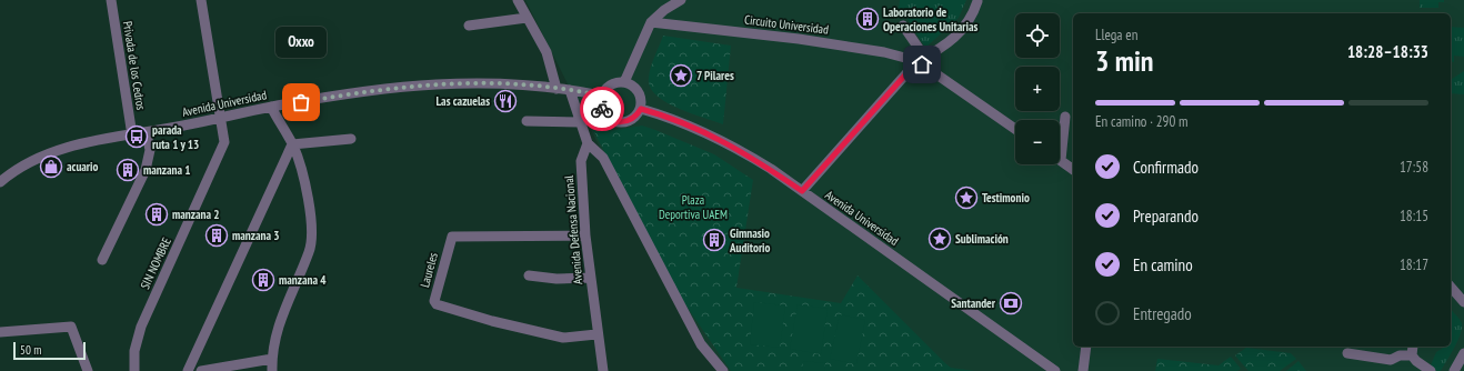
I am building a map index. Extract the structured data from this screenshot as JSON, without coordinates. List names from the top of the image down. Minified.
{"streets":{"street":["Circuito Universidad","Privada de los Cedros","Avenida Universidad","Avenida Defensa Nacional","SIN NOMBRE","Laureles"]},"crossings":[["Privada de los Cedros","Avenida Universidad"],["Avenida Universidad","SIN NOMBRE"],["Avenida Defensa Nacional","Laureles"]],"parks":["Plaza Deportiva UAEM"],"places":{"building":["Laboratorio de Operaciones Unitarias","manzana 1","manzana 2","manzana 3","Gimnasio Auditorio","manzana 4"],"place":["7 Pilares","Testimonio","Sublimación"],"restaurant":["Las cazuelas"],"other":["Oxxo"],"bus stop":["parada ruta 1 y 13"],"shop":["acuario"],"bank":["Santander"]},"scale_bar":"50 m","page":{"map_buttons":["+","−"],"heading":["3 min","Llega en","18:28–18:33"],"bubble":"Oxxo","bar":"En camino · 290 m","list":[["Confirmado","17:58"],["Preparando","18:15"],["En camino","18:17"],"Entregado"],"scale":"50 m"}}
